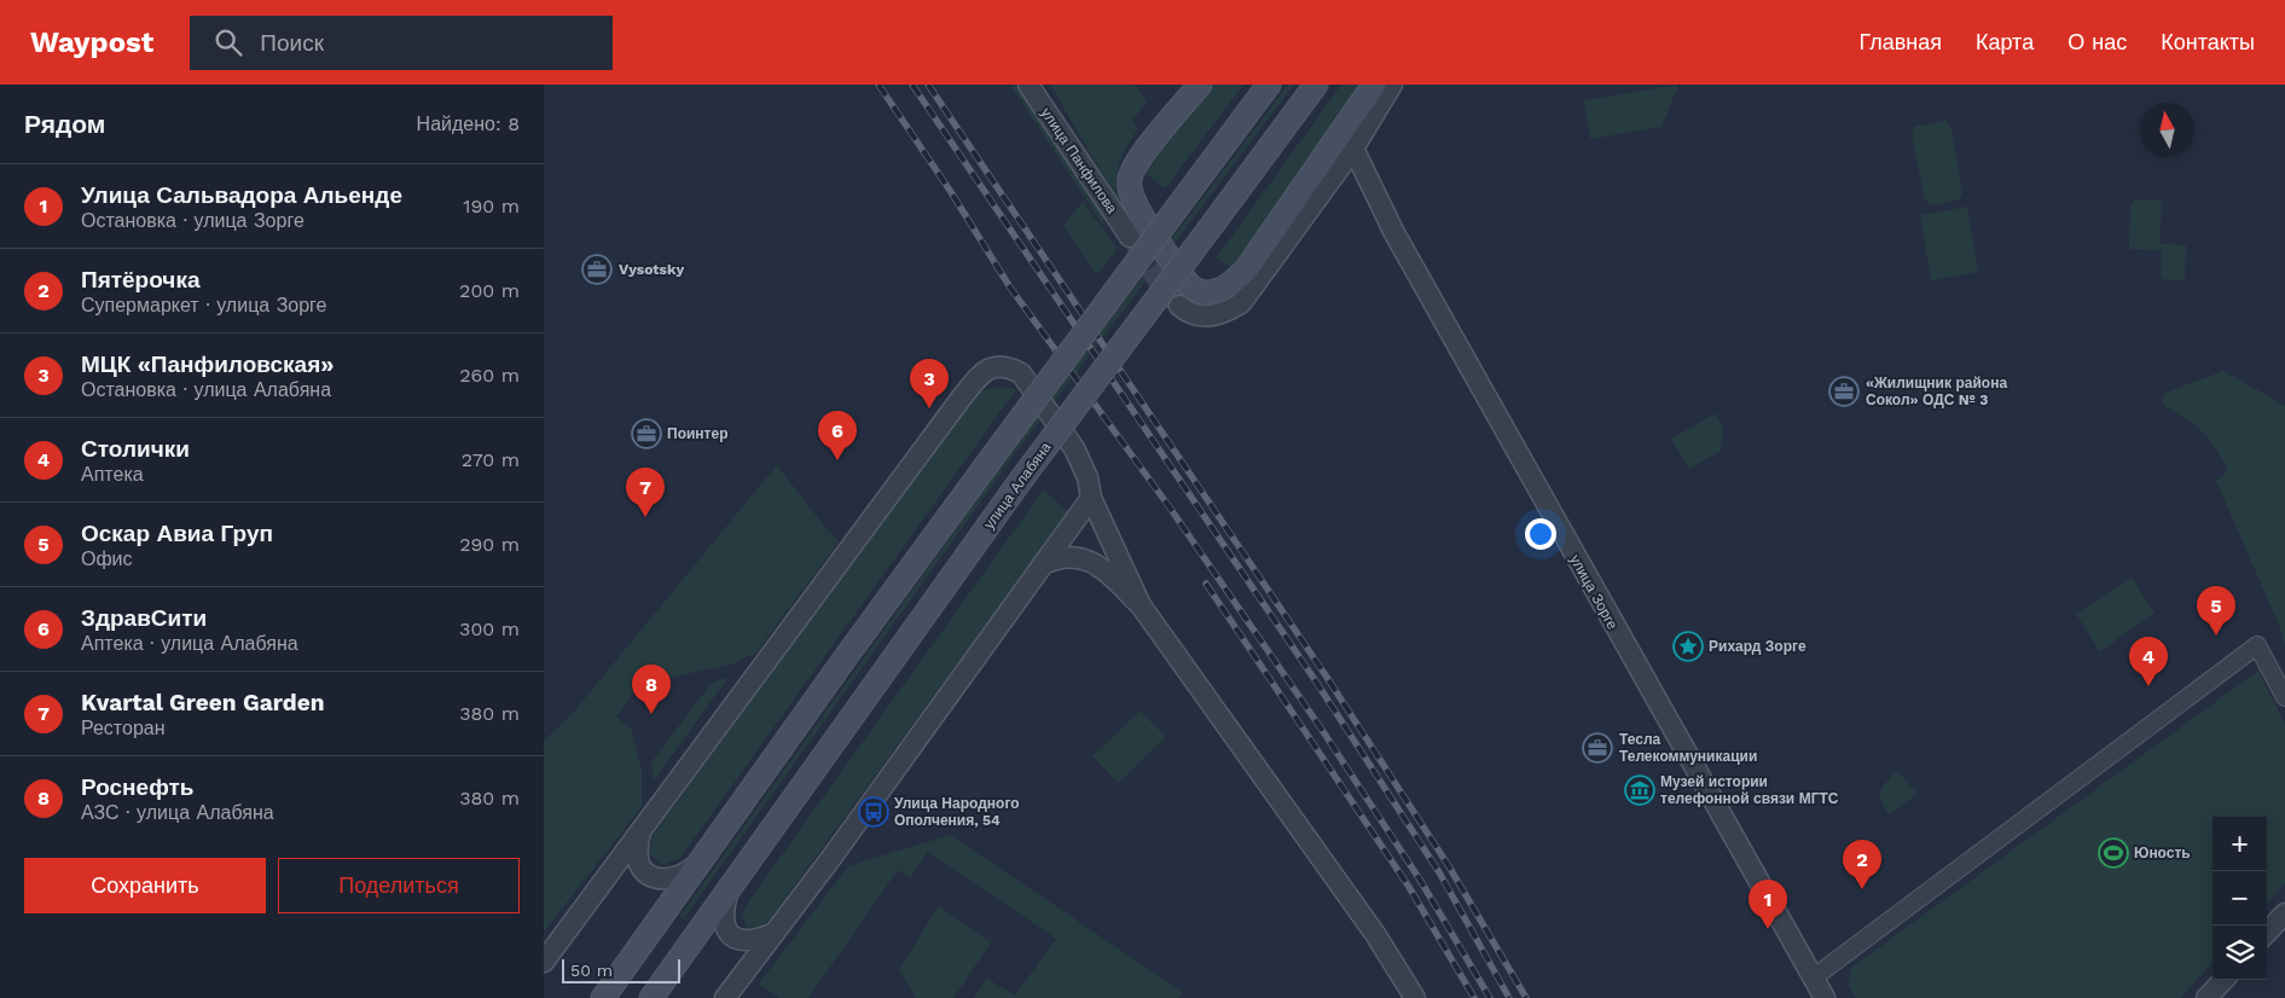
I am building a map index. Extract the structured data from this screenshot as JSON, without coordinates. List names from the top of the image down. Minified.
{"streets":{"main road":["улица Алабяна"],"street":["улица Панфилова","улица Зорге"]},"places":{"office":["Vysotsky","«Жилищник района Сокол» ОДС № 3","Поинтер","Тесла Телекоммуникации"],"place":["Рихард Зорге"],"museum":["Музей истории телефонной связи МГТС"],"bus stop":["Улица Народного Ополчения, 54"],"sports":["Юность"]},"scale_bar":"50 m","north":"top","page":{"header":"Waypost","search":"Поиск","nav":["Главная","Карта","О нас","Контакты"],"heading":["Рядом","Найдено: 8"],"list":[{"mark":"1","name":"Улица Сальвадора Альенде","note":"Остановка · улица Зорге","value":"190 m"},{"mark":"2","name":"Пятёрочка","note":"Супермаркет · улица Зорге","value":"200 m"},{"mark":"3","name":"МЦК «Панфиловская»","note":"Остановка · улица Алабяна","value":"260 m"},{"mark":"4","name":"Столички","note":"Аптека","value":"270 m"},{"mark":"5","name":"Оскар Авиа Груп","note":"Офис","value":"290 m"},{"mark":"6","name":"ЗдравСити","note":"Аптека · улица Алабяна","value":"300 m"},{"mark":"7","name":"Kvartal Green Garden","note":"Ресторан","value":"380 m"},{"mark":"8","name":"Роснефть","note":"АЗС · улица Алабяна","value":"380 m"}],"pins":["3","6","7","5","4","8","2","1"],"map_buttons":["+","−"],"buttons":["Сохранить","Поделиться"],"scale":"50 m"}}
